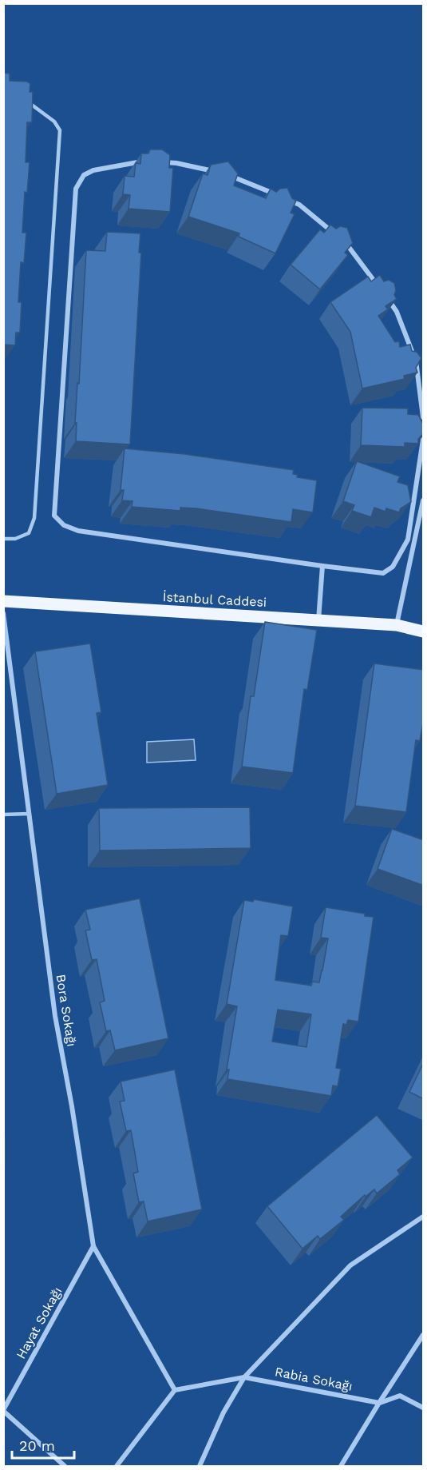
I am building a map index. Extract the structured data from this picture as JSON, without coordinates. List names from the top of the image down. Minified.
{"streets":{"main road":["İstanbul Caddesi"],"street":["Bora Sokağı","Hayat Sokağı","Rabia Sokağı"]},"crossings":[["Bora Sokağı","Hayat Sokağı"]],"scale_bar":"20 m"}
